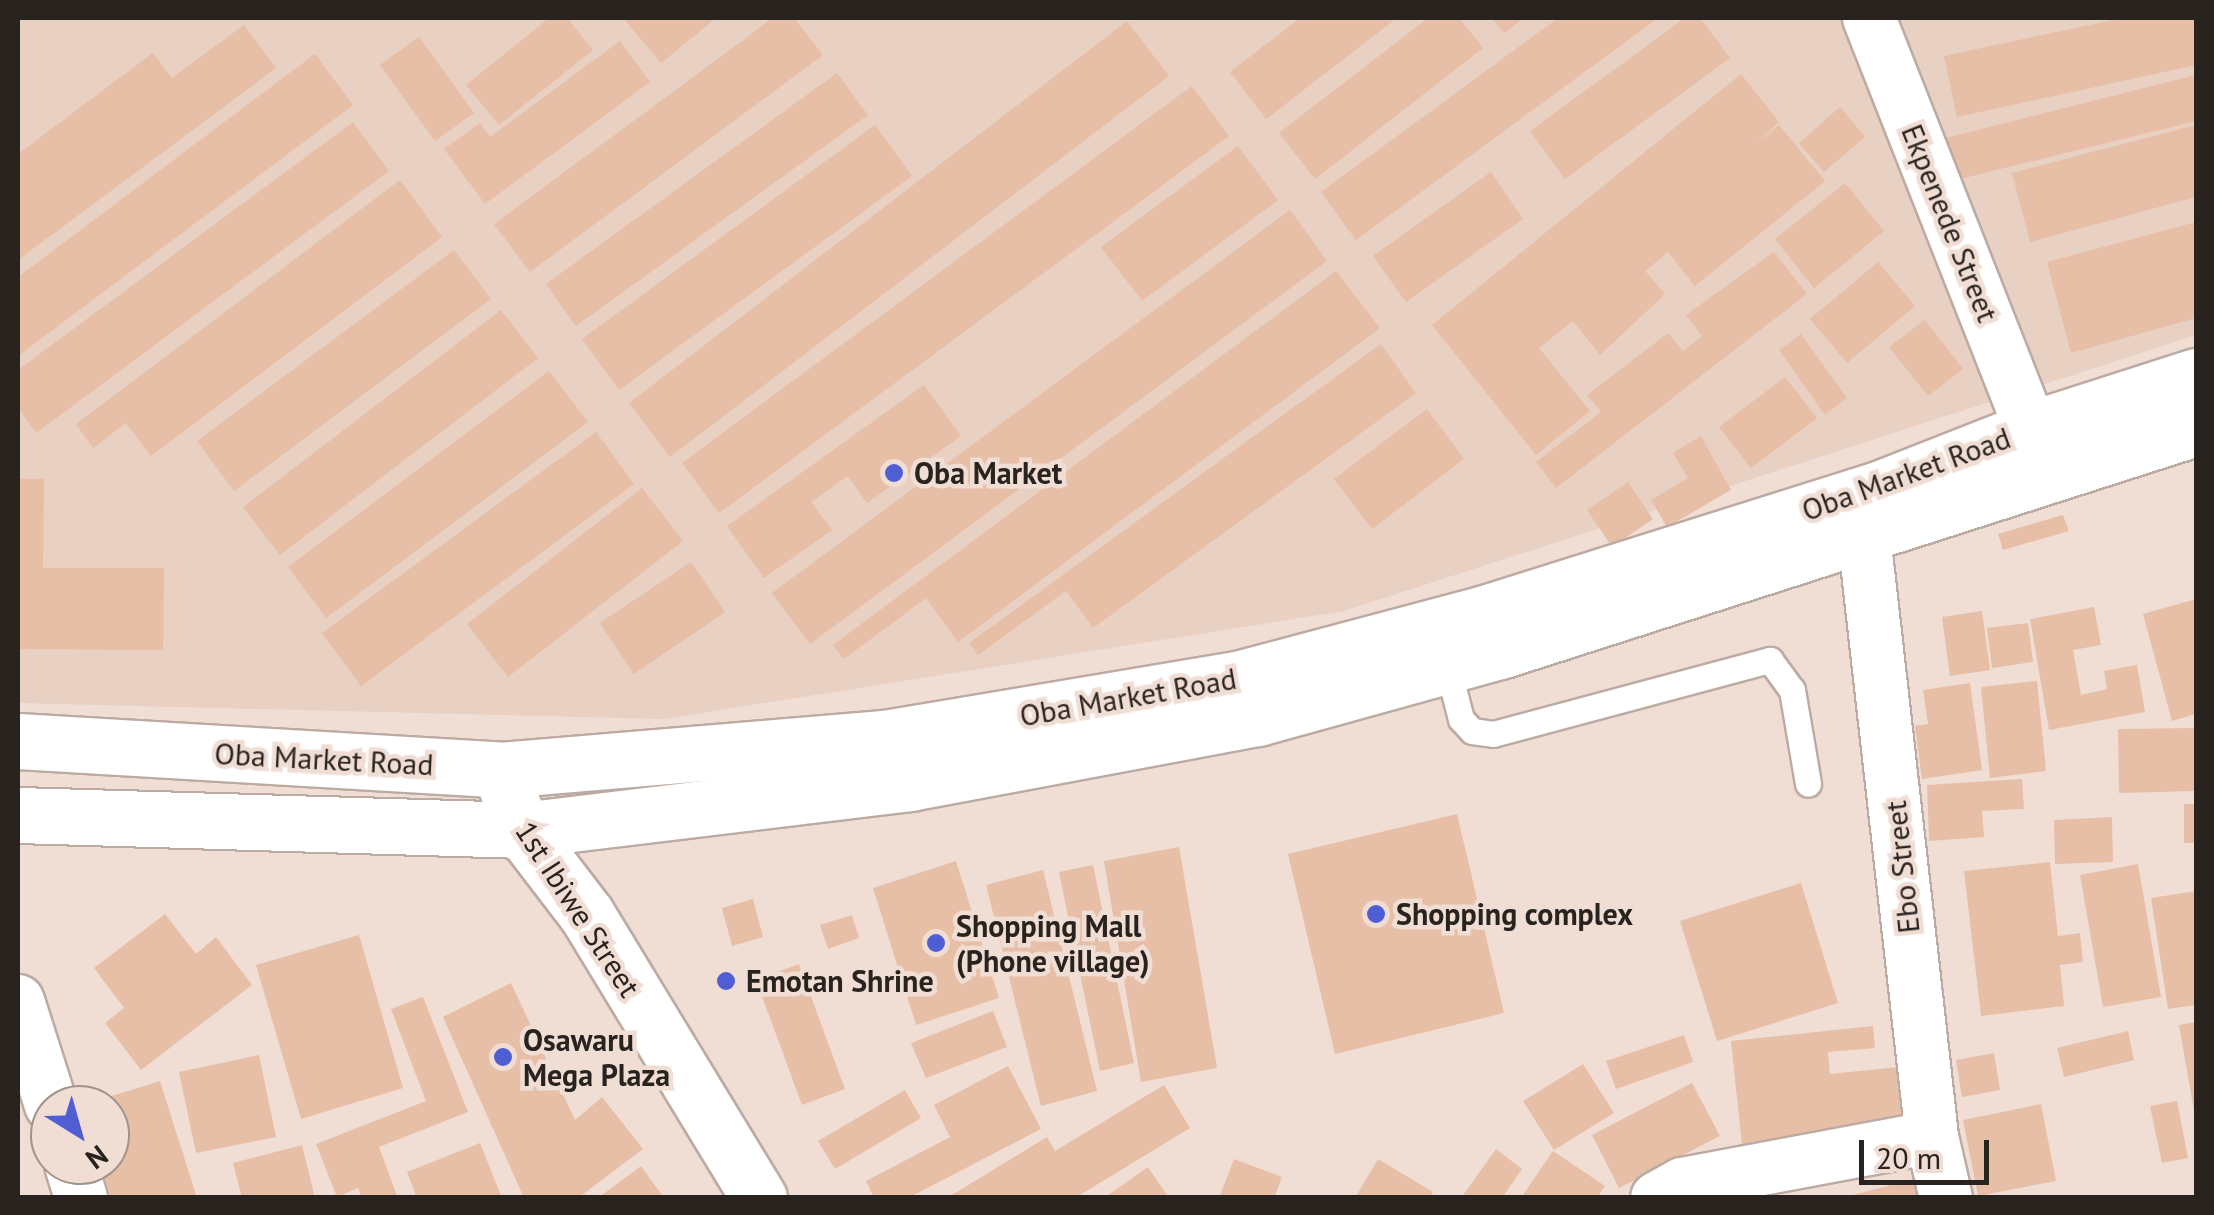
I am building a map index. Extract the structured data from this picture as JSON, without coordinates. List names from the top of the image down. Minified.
{"streets":{"main road":["Oba Market Road","1st Ibiwe Street"],"street":["Ekpenede Street","Ebo Street"]},"crossings":[["Ekpenede Street","Oba Market Road"],["Oba Market Road","Ebo Street"],["Oba Market Road","1st Ibiwe Street"]],"places":["Oba Market","Shopping complex","Shopping Mall (Phone village)","Emotan Shrine","Osawaru Mega Plaza"],"scale_bar":"20 m","north":"bottom right"}
